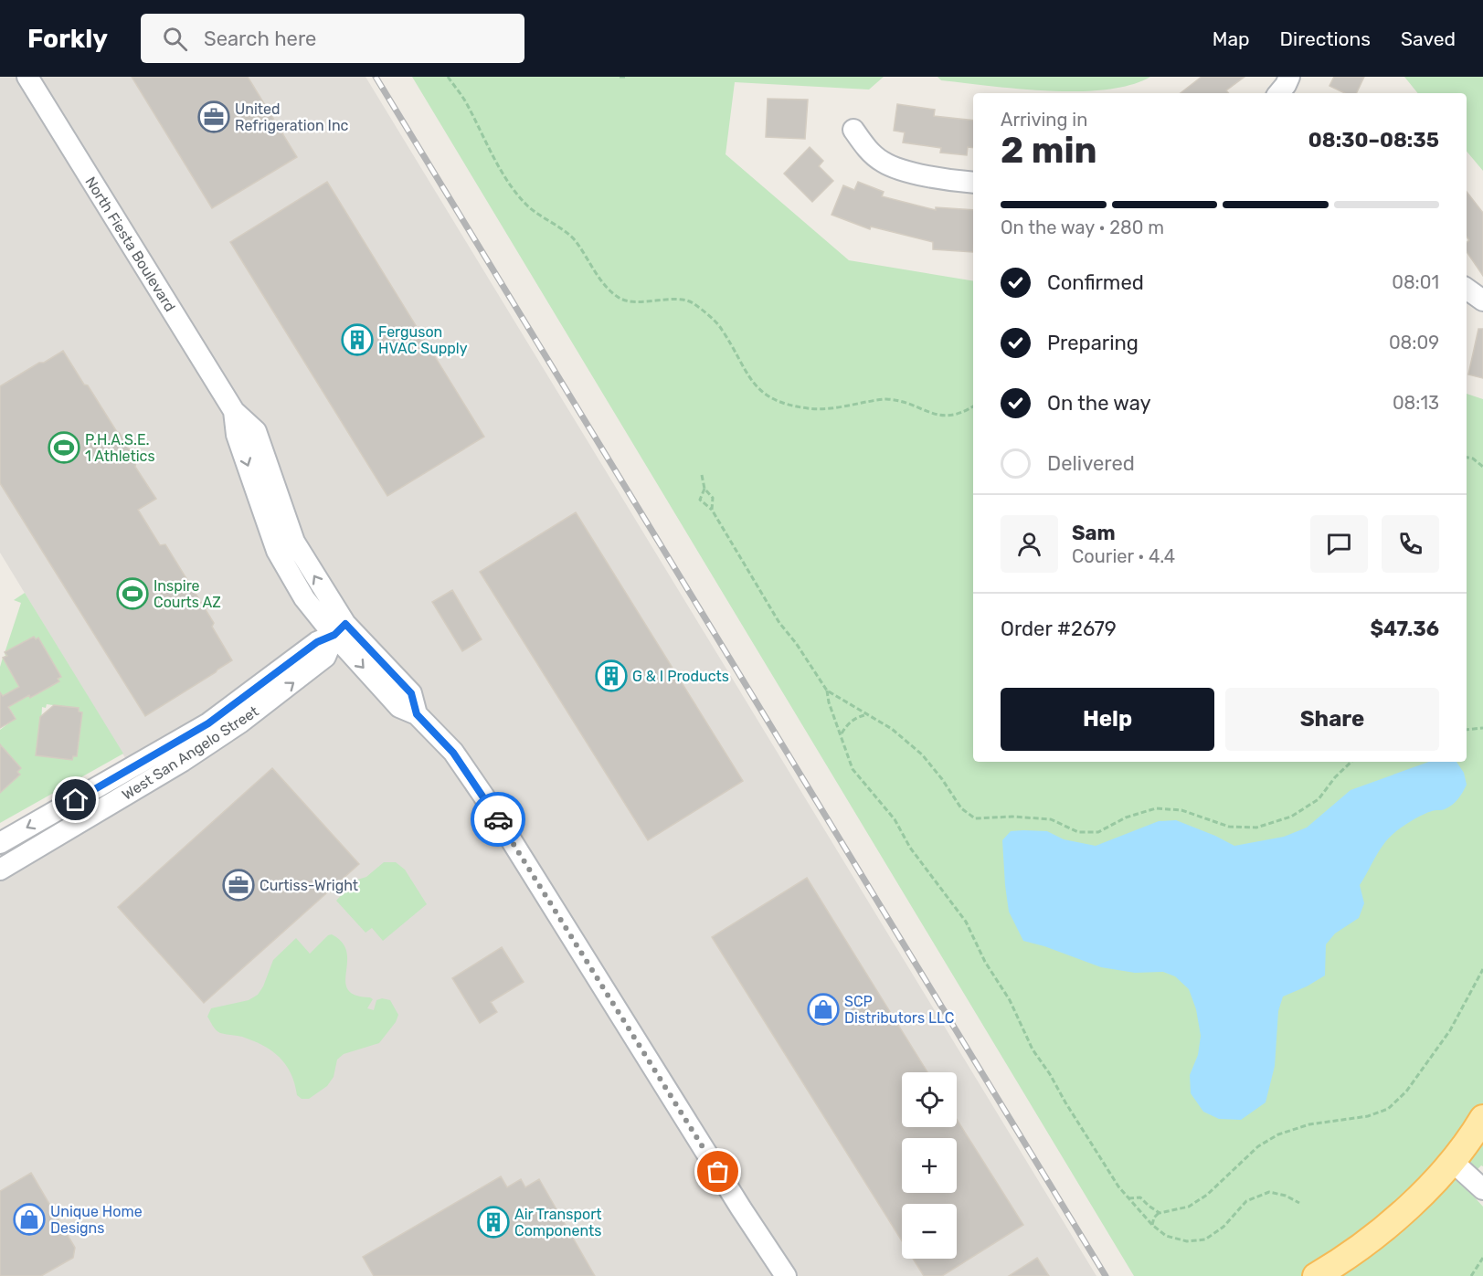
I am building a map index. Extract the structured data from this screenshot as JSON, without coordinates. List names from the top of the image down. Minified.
{"streets":{"street":["North Fiesta Boulevard","West San Angelo Street"]},"crossings":[["North Fiesta Boulevard","West San Angelo Street"]],"places":{"office":["United Refrigeration Inc","Curtiss-Wright"],"building":["Ferguson HVAC Supply","G & I Products","Air Transport Components"],"sports":["P.H.A.S.E. 1 Athletics","Inspire Courts AZ"],"shop":["SCP Distributors LLC","Unique Home Designs"]},"page":{"header":"Forkly","search":"Search here","nav":["Map","Directions","Saved"],"heading":["2 min","Arriving in","08:30–08:35"],"panel":["Sam","Courier · 4.4","Order #2679","$47.36"],"bar":"On the way · 280 m","list":[["Confirmed","08:01"],["Preparing","08:09"],["On the way","08:13"],"Delivered"],"buttons":["Help","Share"],"map_buttons":["+","−"]}}
